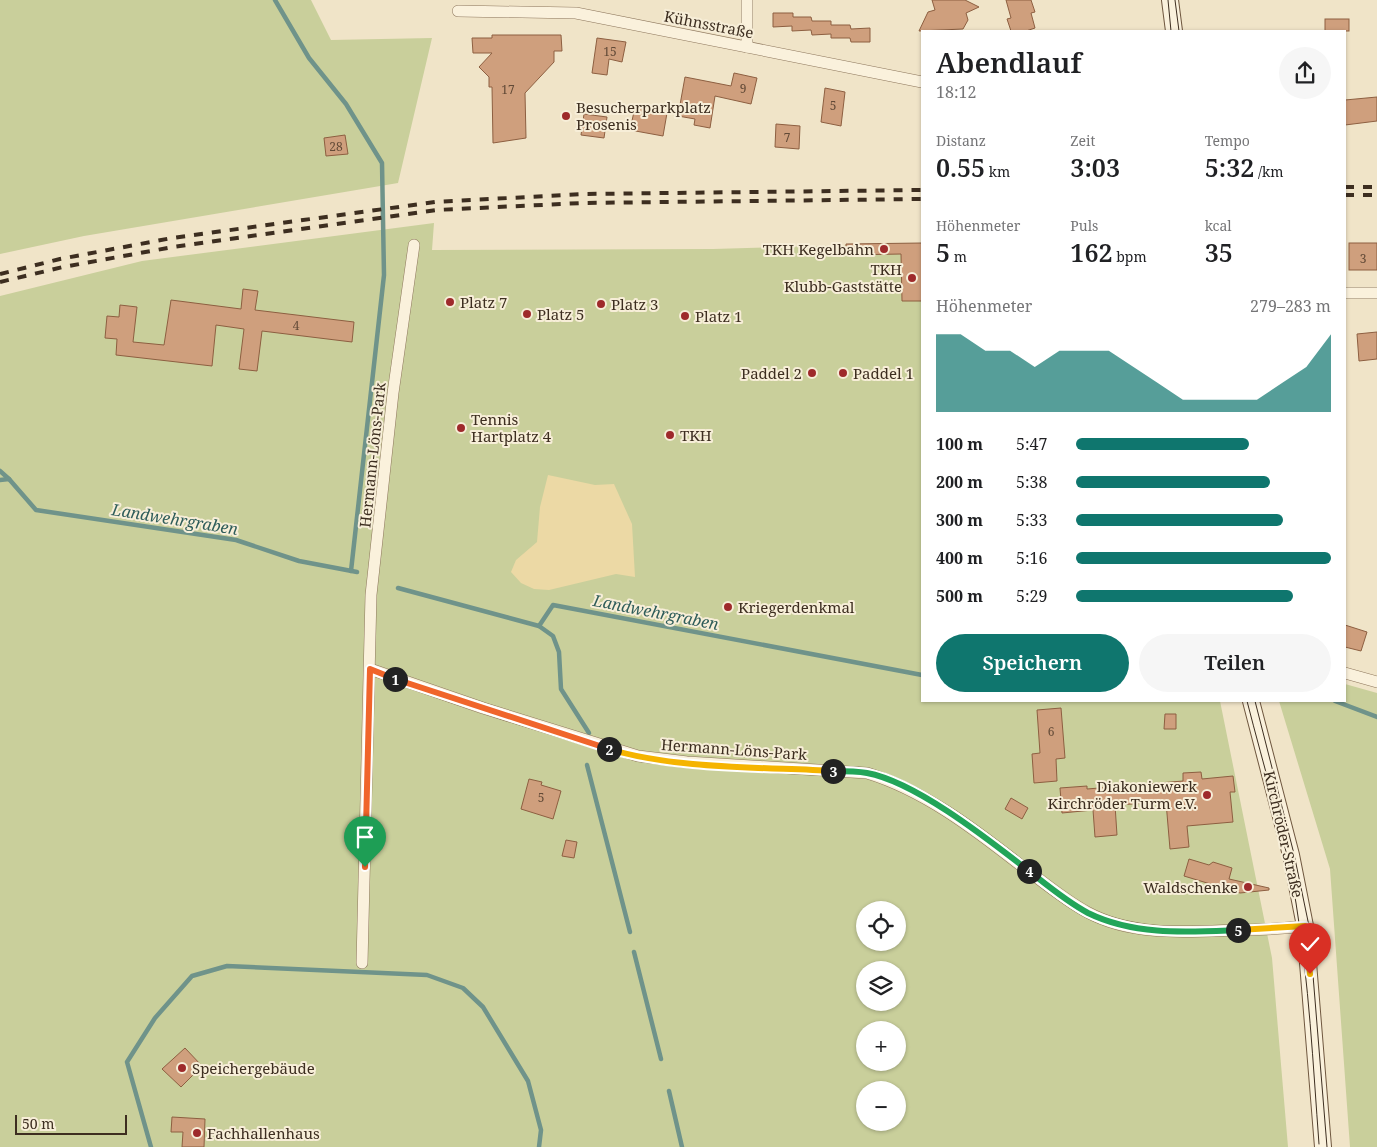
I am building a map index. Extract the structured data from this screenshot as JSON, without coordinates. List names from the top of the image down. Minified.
{"streets":{"main road":["Kirchröder Straße"],"street":["Kühnsstraße","Hermann-Löns-Park"]},"crossings":[["Hermann-Löns-Park","Kirchröder Straße"]],"water":["Landwehrgraben"],"places":["Besucherparkplatz Prosenis","TKH Kegelbahn","TKH Klubb-Gaststätte","Platz 7","Platz 3","Platz 5","Platz 1","Paddel 2","Paddel 1","Tennis Hartplatz 4","TKH","Kriegerdenkmal","Diakoniewerk Kirchröder Turm e.V.","Waldschenke","Speichergebäude","Fachhallenhaus"],"house_numbers":["15","9","17","5","7","28","3","4","6","5"],"scale_bar":"50 m","page":{"heading":["Abendlauf","18:12"],"stats":[["Distanz","0.55 km"],["Zeit","3:03"],["Tempo","5:32 /km"],["Höhenmeter","5 m"],["Puls","162 bpm"],["kcal","35"]],"chart":["Höhenmeter","279–283 m"],"list":[{"name":"100 m","note":"5:47"},{"name":"200 m","note":"5:38"},{"name":"300 m","note":"5:33"},{"name":"400 m","note":"5:16"},{"name":"500 m","note":"5:29"}],"buttons":["Speichern","Teilen"],"pins":["1","2","3","4","5"],"map_buttons":["+","−"],"scale":"50 m"}}
